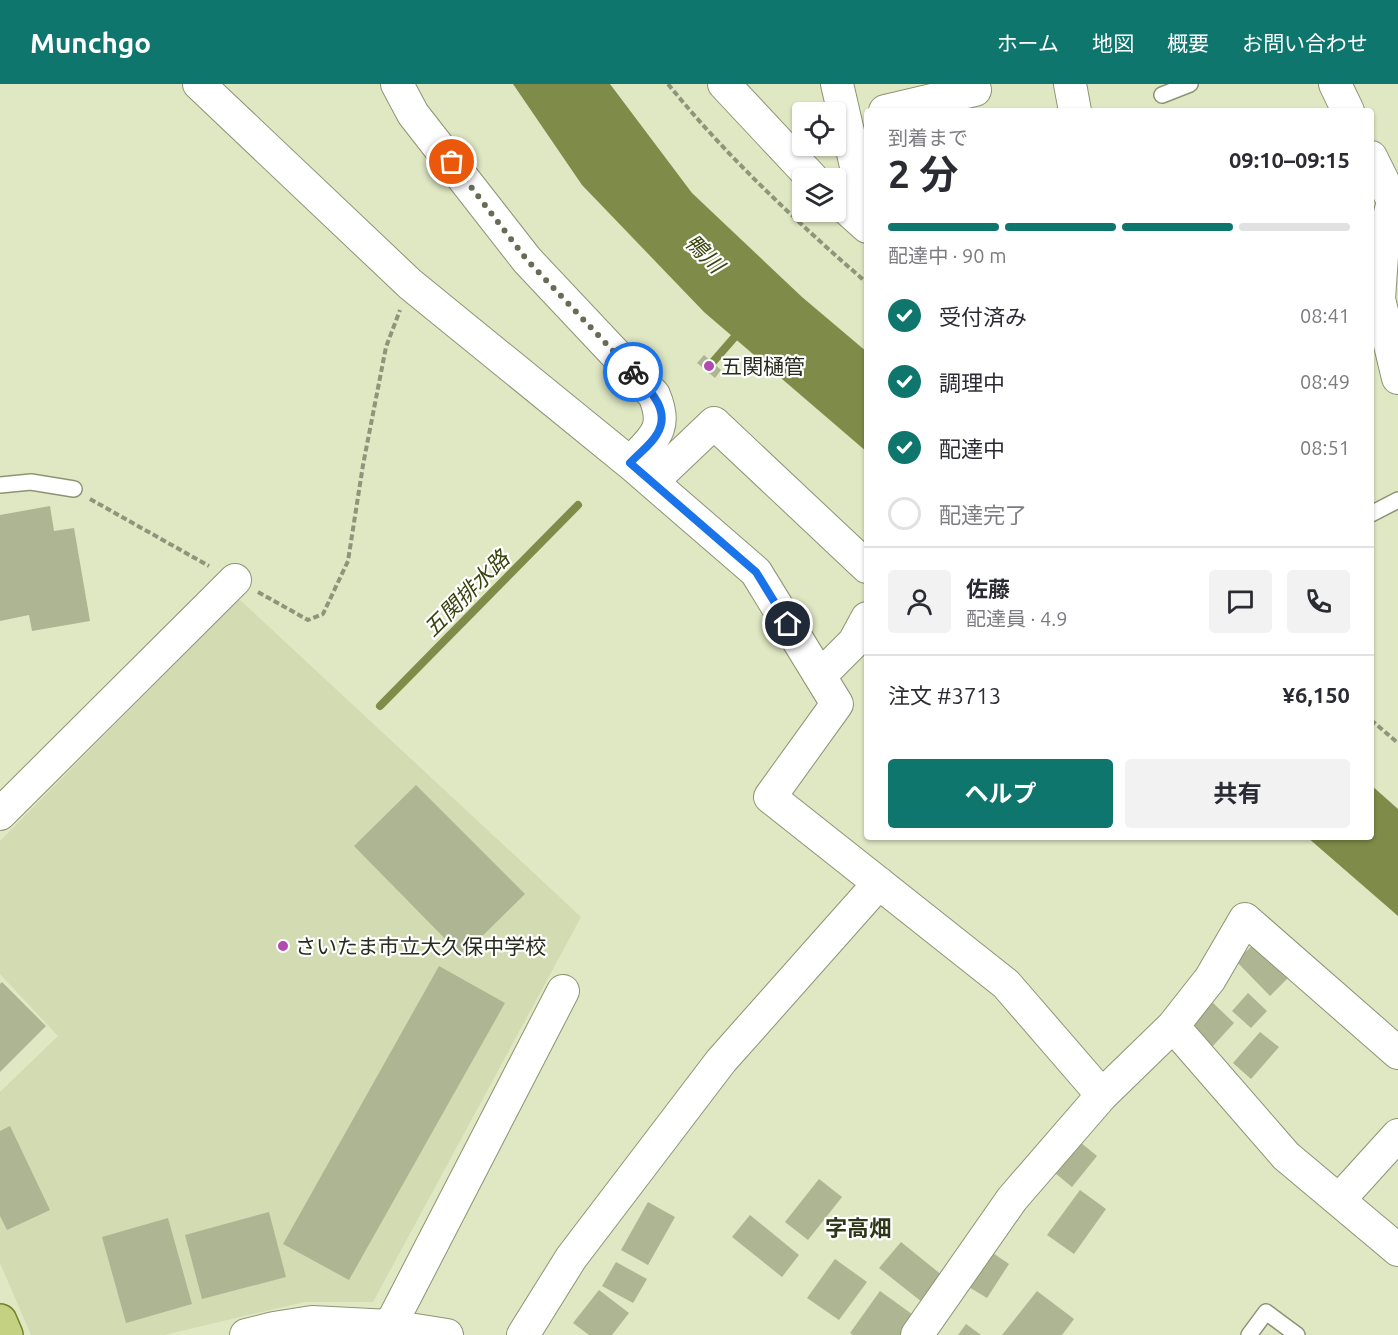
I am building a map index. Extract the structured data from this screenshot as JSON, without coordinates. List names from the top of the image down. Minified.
{"districts":["字高畑"],"water":["鴨川","五関排水路"],"places":["五関樋管","さいたま市立大久保中学校"],"page":{"header":"Munchgo","nav":["ホーム","地図","概要","お問い合わせ"],"heading":["2 分","到着まで","09:10–09:15"],"panel":["佐藤","配達員 · 4.9","注文 #3713","¥6,150"],"bar":"配達中 · 90 m","list":[["受付済み","08:41"],["調理中","08:49"],["配達中","08:51"],"配達完了"],"buttons":["ヘルプ","共有"]}}
